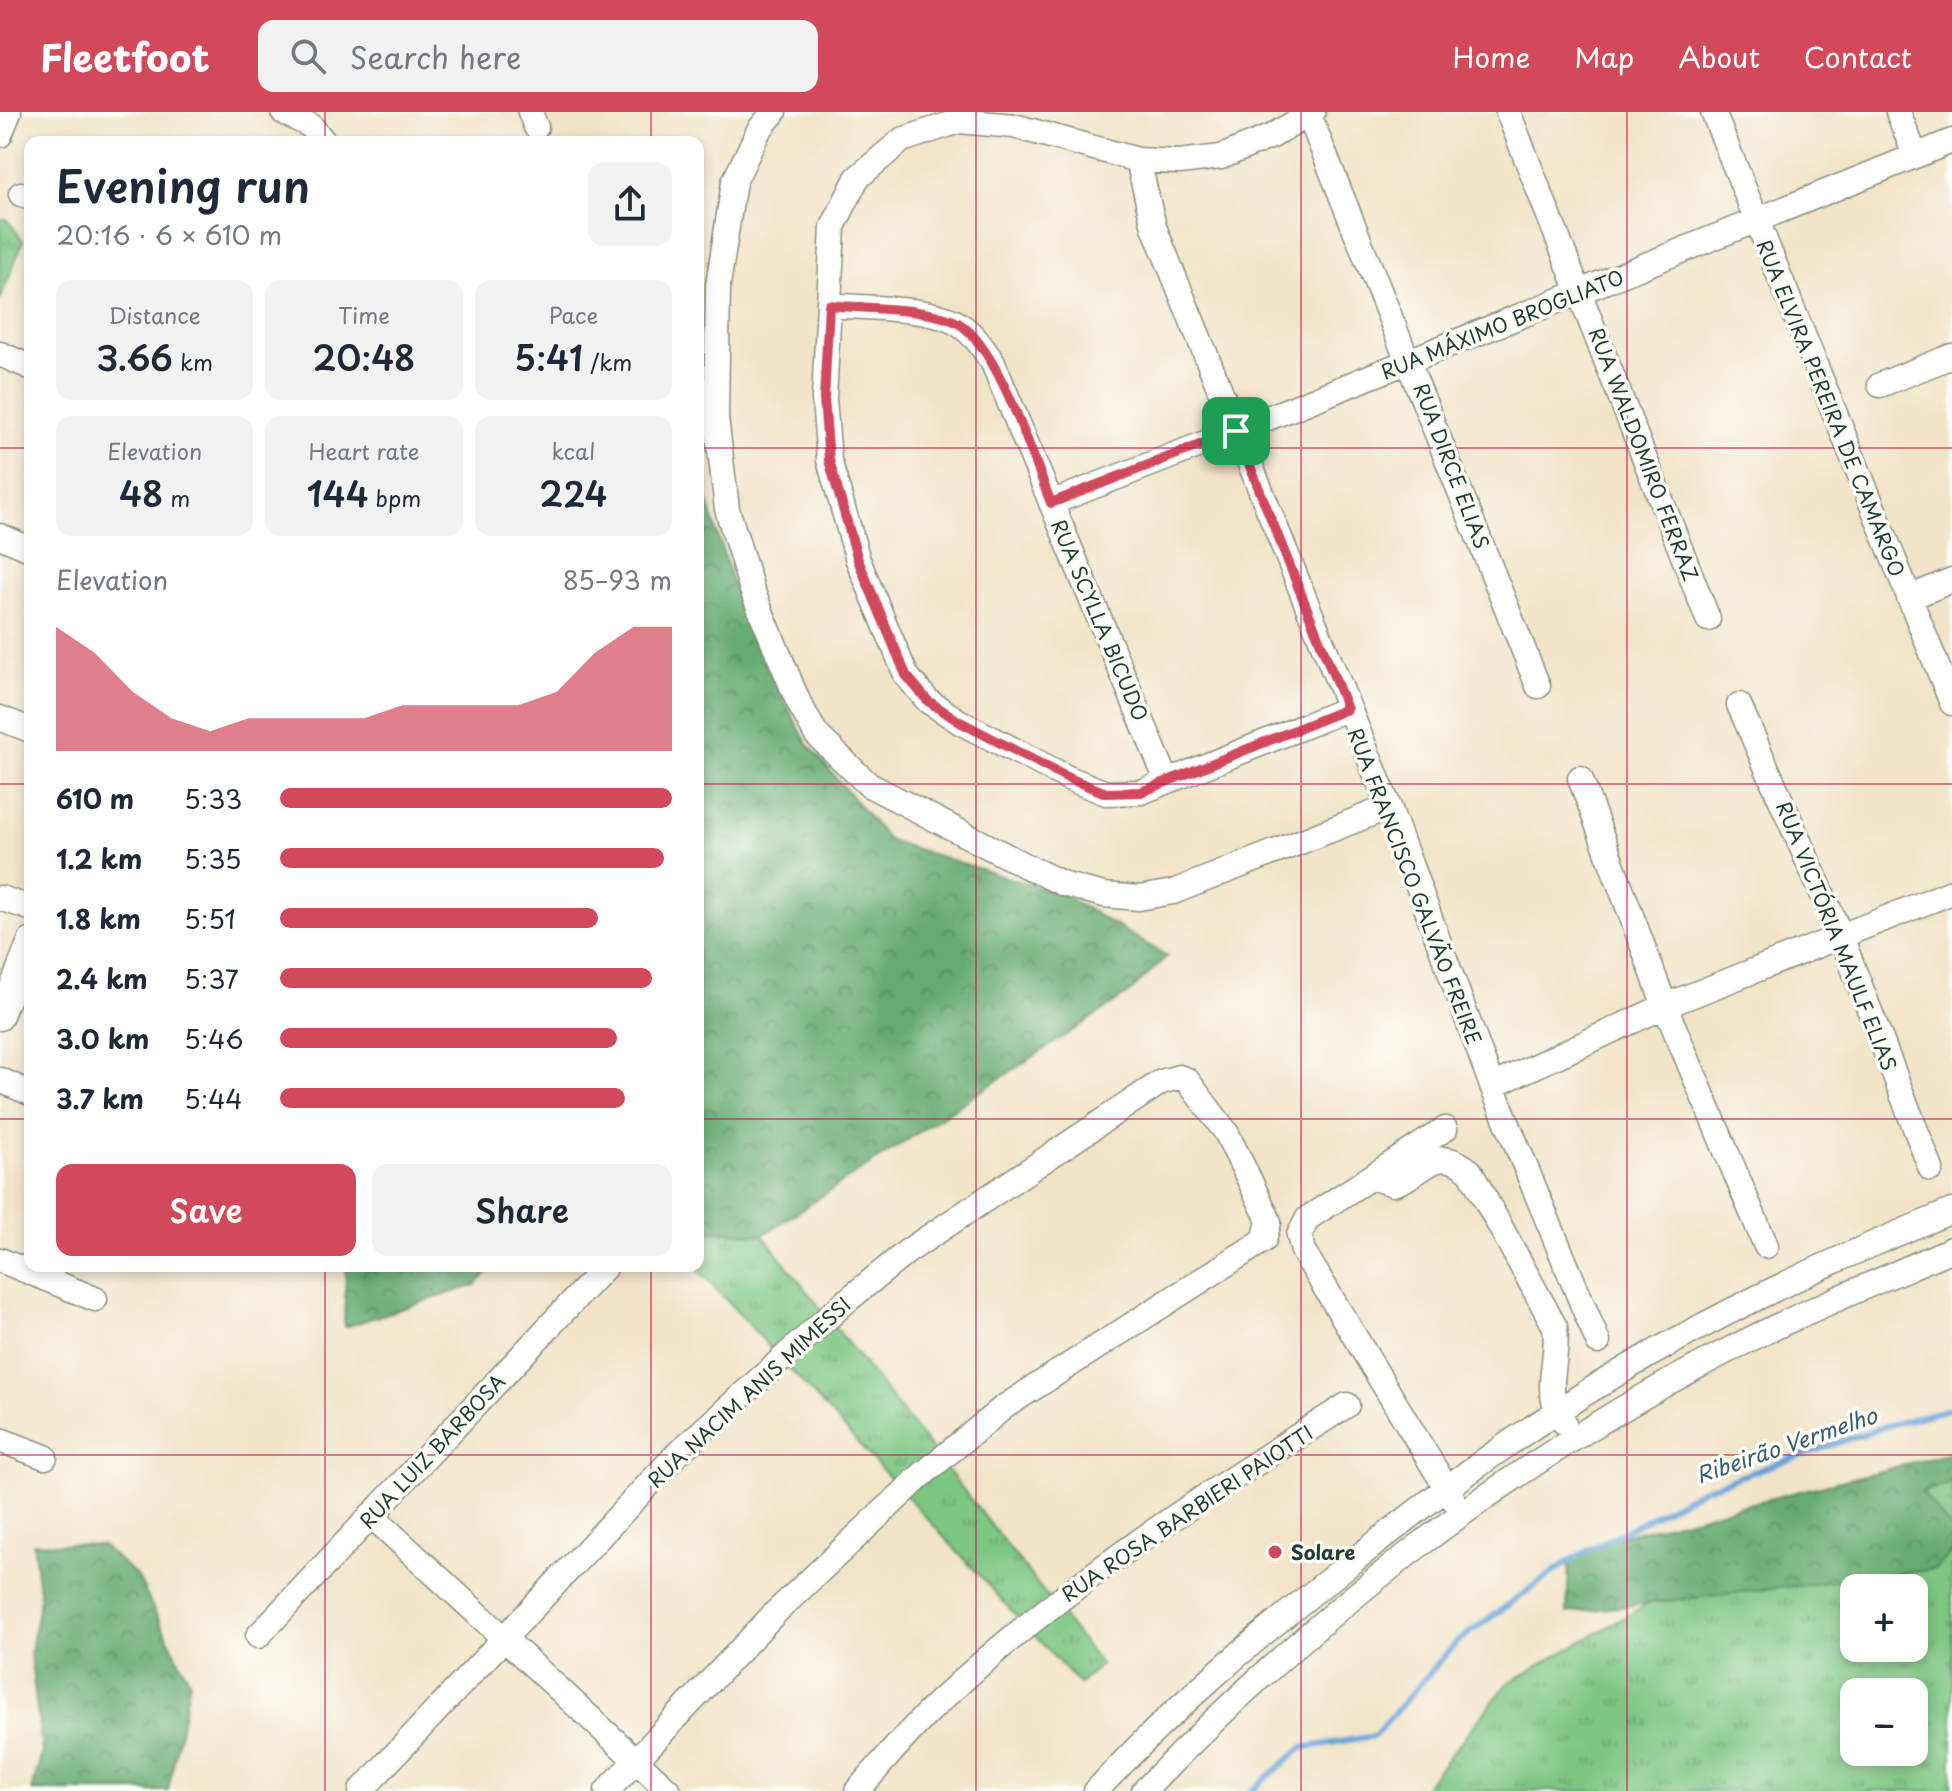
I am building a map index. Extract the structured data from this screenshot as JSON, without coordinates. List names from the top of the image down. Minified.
{"streets":{"street":["RUA MÁXIMO BROGLIATO","RUA ELVIRA PEREIRA DE CAMARGO","RUA WALDOMIRO FERRAZ","RUA DIRCE ELIAS","RUA SCYLLA BICUDO","RUA FRANCISCO GALVÃO FREIRE","RUA VICTÓRIA MAULF ELIAS","RUA NACIM ANIS MIMESSI","RUA LUIZ BARBOSA","RUA ROSA BARBIERI PAIOTTI"]},"crossings":[["RUA MÁXIMO BROGLIATO","RUA ELVIRA PEREIRA DE CAMARGO"],["RUA MÁXIMO BROGLIATO","RUA WALDOMIRO FERRAZ"],["RUA MÁXIMO BROGLIATO","RUA DIRCE ELIAS"],["RUA MÁXIMO BROGLIATO","RUA SCYLLA BICUDO"],["RUA MÁXIMO BROGLIATO","RUA FRANCISCO GALVÃO FREIRE"]],"water":["Ribeirão Vermelho"],"places":["Solare"],"page":{"header":"Fleetfoot","search":"Search here","nav":["Home","Map","About","Contact"],"heading":["Evening run","20:16 · 6 × 610 m"],"stats":[["Distance","3.66 km"],["Time","20:48"],["Pace","5:41 /km"],["Elevation","48 m"],["Heart rate","144 bpm"],["kcal","224"]],"chart":["Elevation","85–93 m"],"list":[{"name":"610 m","note":"5:33"},{"name":"1.2 km","note":"5:35"},{"name":"1.8 km","note":"5:51"},{"name":"2.4 km","note":"5:37"},{"name":"3.0 km","note":"5:46"},{"name":"3.7 km","note":"5:44"}],"buttons":["Save","Share"],"map_buttons":["+","−"]}}
